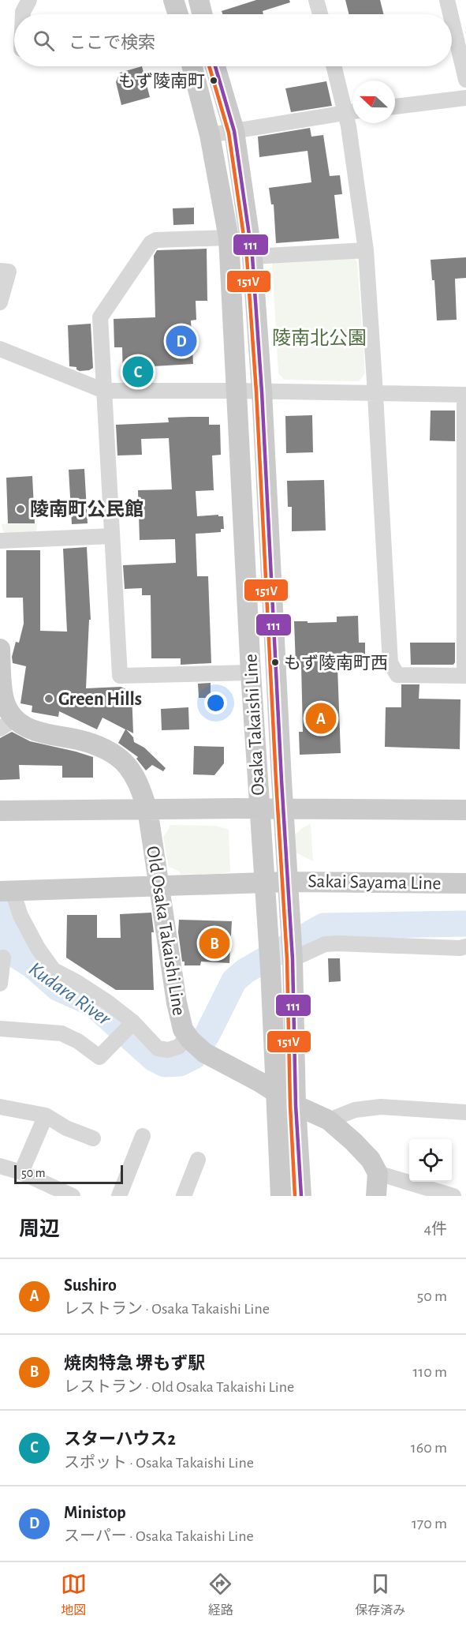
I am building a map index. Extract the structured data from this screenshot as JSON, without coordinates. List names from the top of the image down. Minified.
{"streets":{"main road":["Osaka Takaishi Line","Sakai Sayama Line","Old Osaka Takaishi Line"]},"crossings":[["Osaka Takaishi Line","Sakai Sayama Line"],["Osaka Takaishi Line","Old Osaka Takaishi Line"],["Sakai Sayama Line","Old Osaka Takaishi Line"]],"water":["Kudara River"],"parks":["陵南北公園"],"places":["もず陵南町","陵南町公民館","もず陵南町西","Green Hills"],"lines":["transit line 111","transit line 151V"],"scale_bar":"50 m","north":"left","page":{"search":"ここで検索","pins":["D","C","A","B"],"scale":"50 m","heading":["周辺","4件"],"list":[{"mark":"A","name":"Sushiro","note":"レストラン · Osaka Takaishi Line","value":"50 m"},{"mark":"B","name":"焼肉特急 堺もず駅","note":"レストラン · Old Osaka Takaishi Line","value":"110 m"},{"mark":"C","name":"スターハウス2","note":"スポット · Osaka Takaishi Line","value":"160 m"},{"mark":"D","name":"Ministop","note":"スーパー · Osaka Takaishi Line","value":"170 m"}],"nav":["地図","経路","保存済み"]}}
